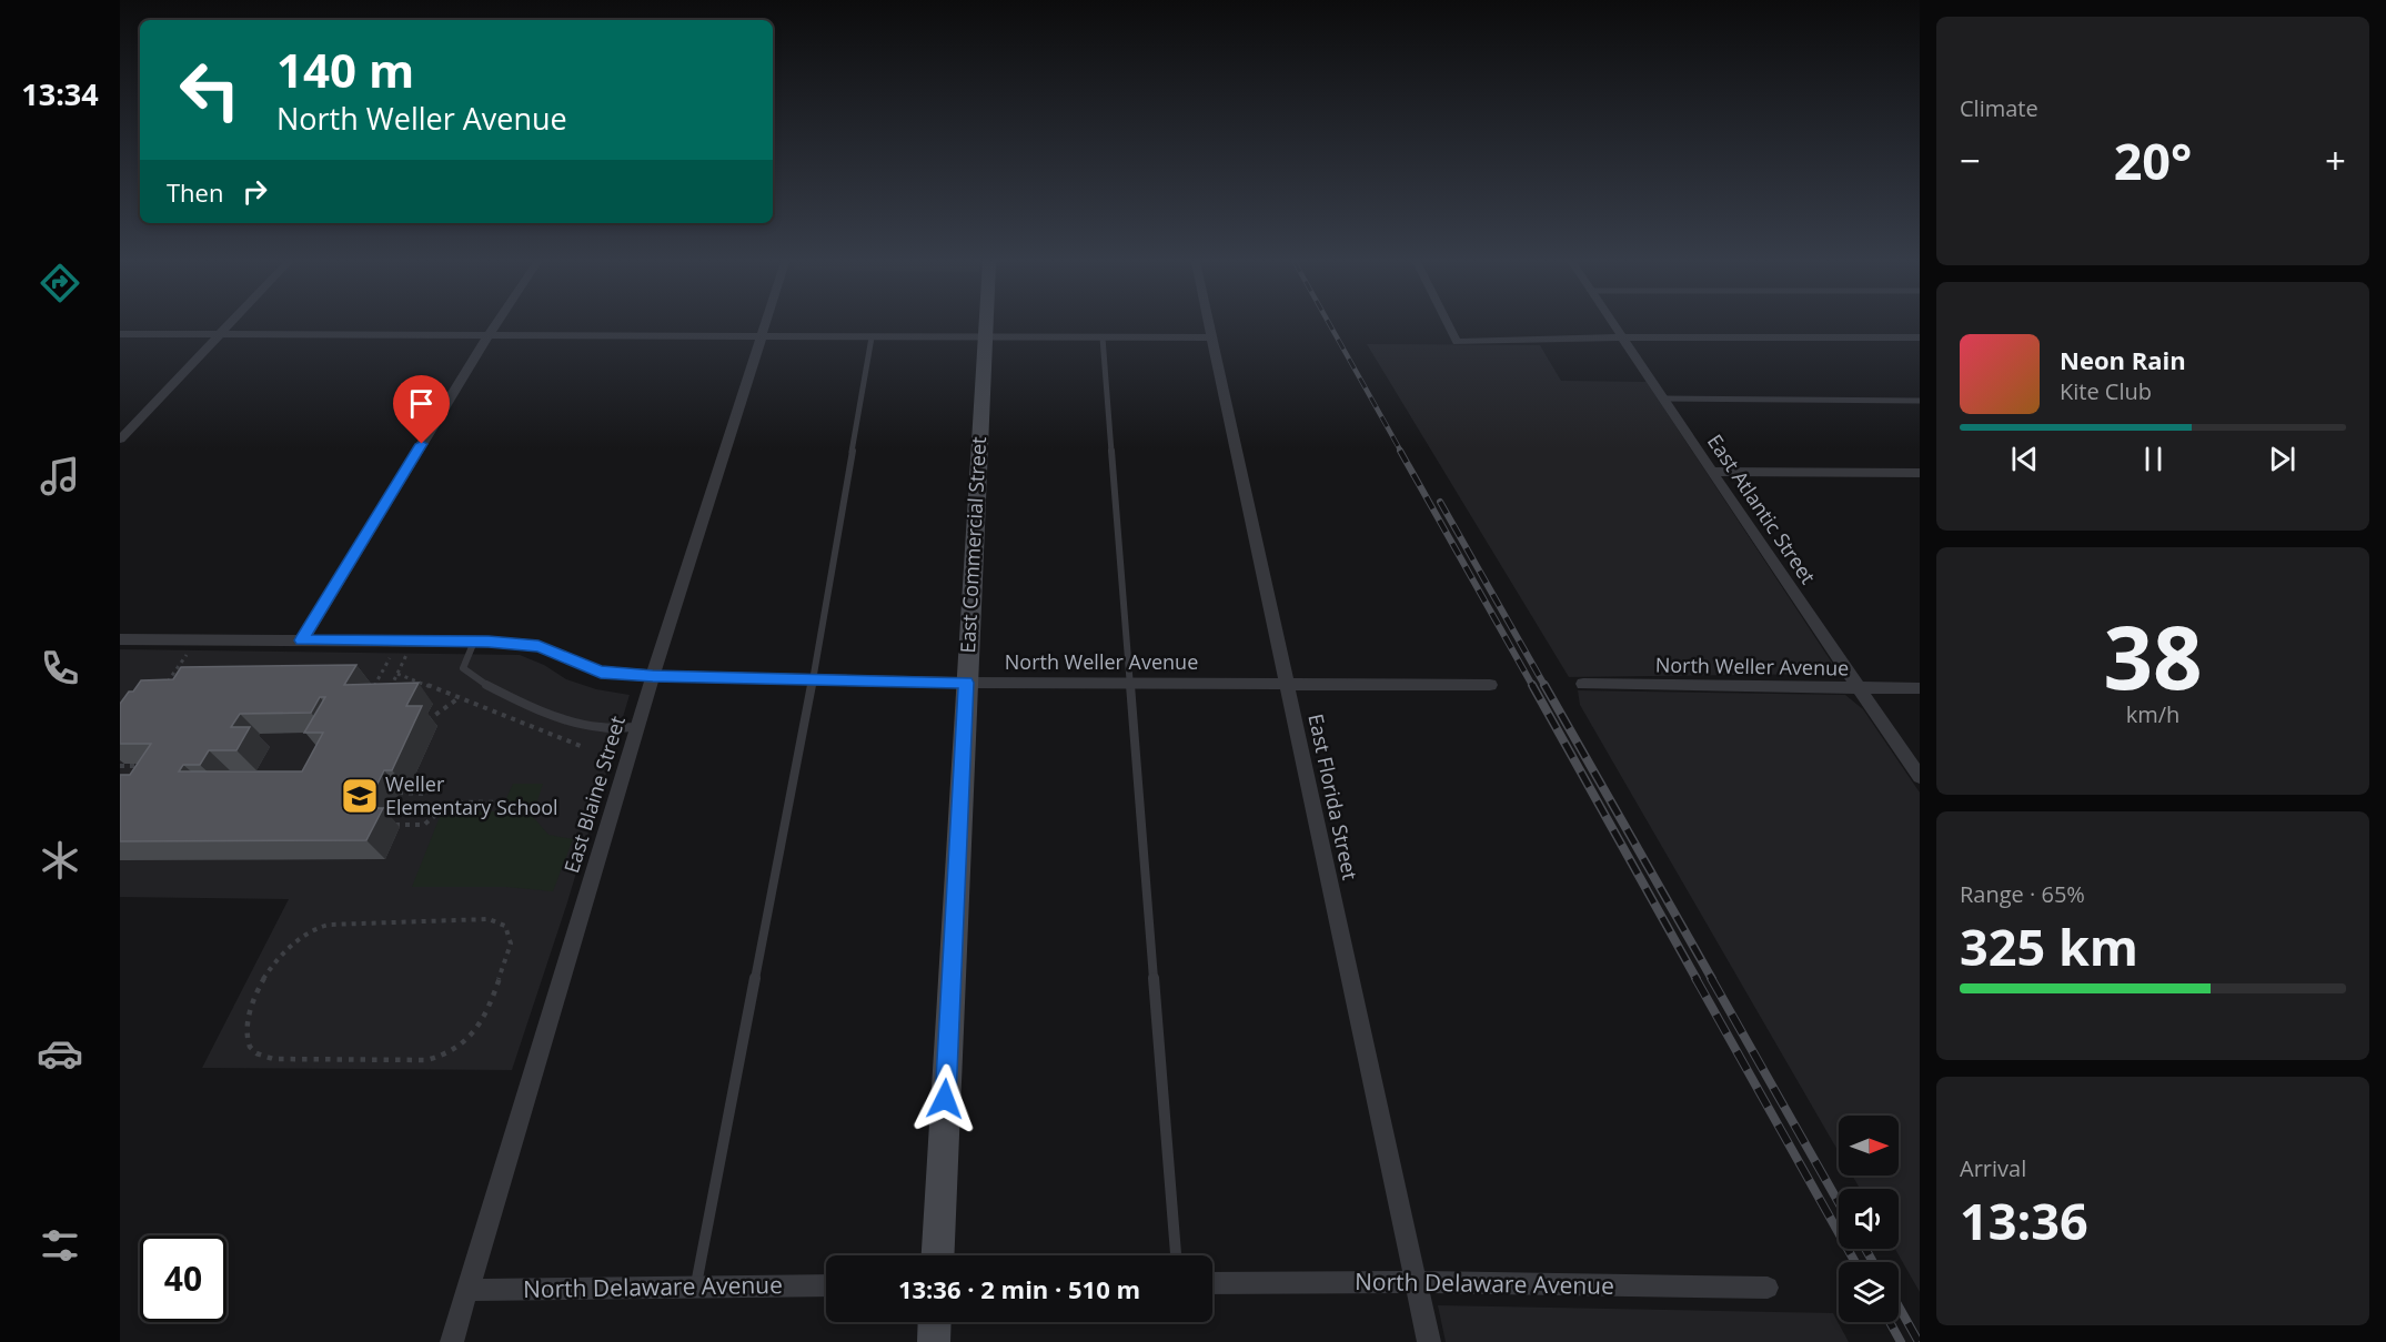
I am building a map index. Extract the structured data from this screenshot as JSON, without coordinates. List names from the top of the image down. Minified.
{"streets":{"street":["East Atlantic Street","East Commercial Street","North Weller Avenue","East Blaine Street","East Florida Street","North Delaware Avenue"]},"crossings":[["East Atlantic Street","North Weller Avenue"],["East Commercial Street","North Weller Avenue"],["North Weller Avenue","East Blaine Street"],["North Weller Avenue","East Florida Street"],["East Blaine Street","North Delaware Avenue"],["East Florida Street","North Delaware Avenue"]],"places":{"school or university":["Weller Elementary School"]},"north":"right","page":{"tabs":"13:34","tile":["Climate",["38","km/h"],["Range · 65%","325 km"],["Arrival","13:36"]],"turn":["140 m","North Weller Avenue"],"heat":["−","20°","+"],"then":"Then","song":["Neon Rain","Kite Club"],"limit":"40","trip":"13:36 · 2 min · 510 m"}}
